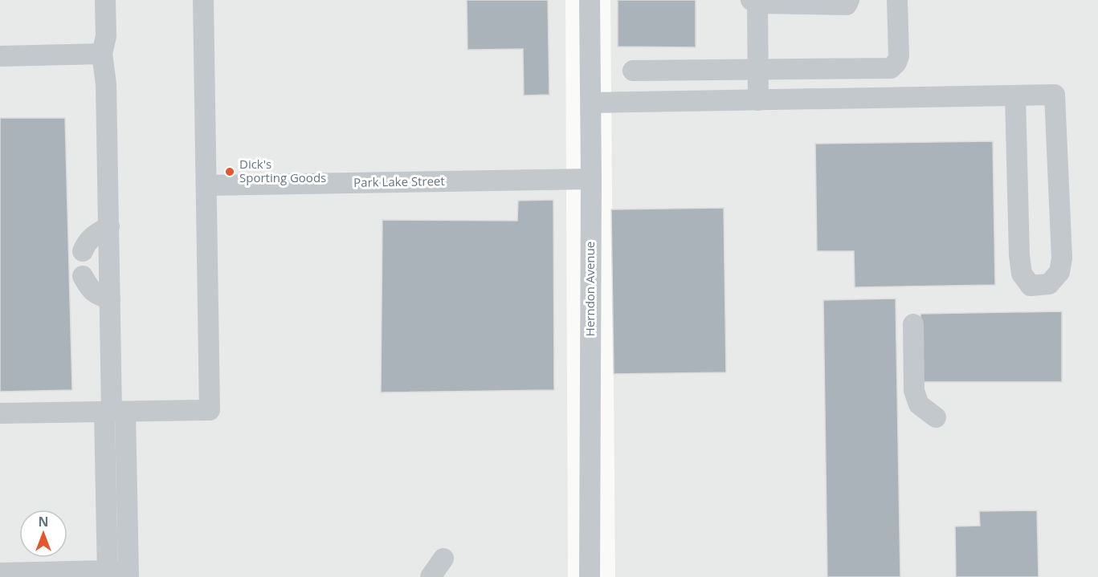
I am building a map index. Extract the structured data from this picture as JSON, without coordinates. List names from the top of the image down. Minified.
{"streets":{"street":["Park Lake Street","Herndon Avenue"]},"crossings":[["Park Lake Street","Herndon Avenue"]],"places":["Dick's Sporting Goods"],"north":"top"}
